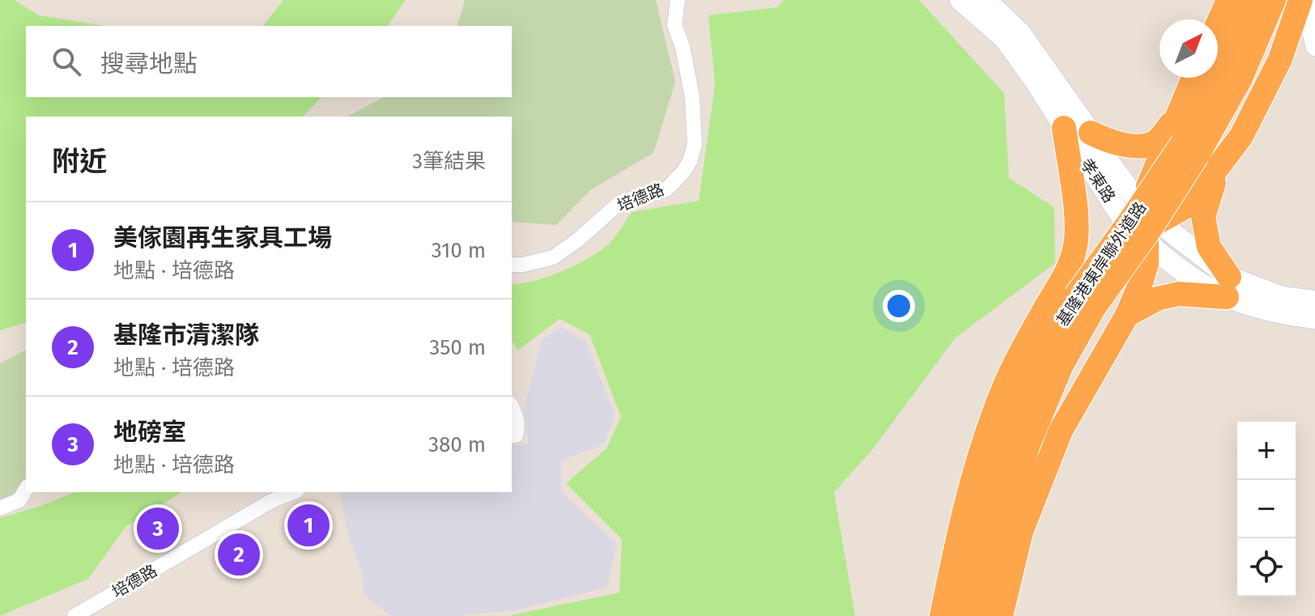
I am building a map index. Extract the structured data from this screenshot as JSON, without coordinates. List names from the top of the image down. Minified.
{"streets":{"highway":["基隆港東岸聯外道路"],"main road":["孝東路"],"street":["培德路"]},"north":"top right","page":{"search":"搜尋地點","heading":["附近","3筆結果"],"list":[{"mark":"1","name":"美傢園再生家具工場","note":"地點 · 培德路","value":"310 m"},{"mark":"2","name":"基隆市清潔隊","note":"地點 · 培德路","value":"350 m"},{"mark":"3","name":"地磅室","note":"地點 · 培德路","value":"380 m"}],"map_buttons":["+","−"],"pins":["1","3","2"]}}
